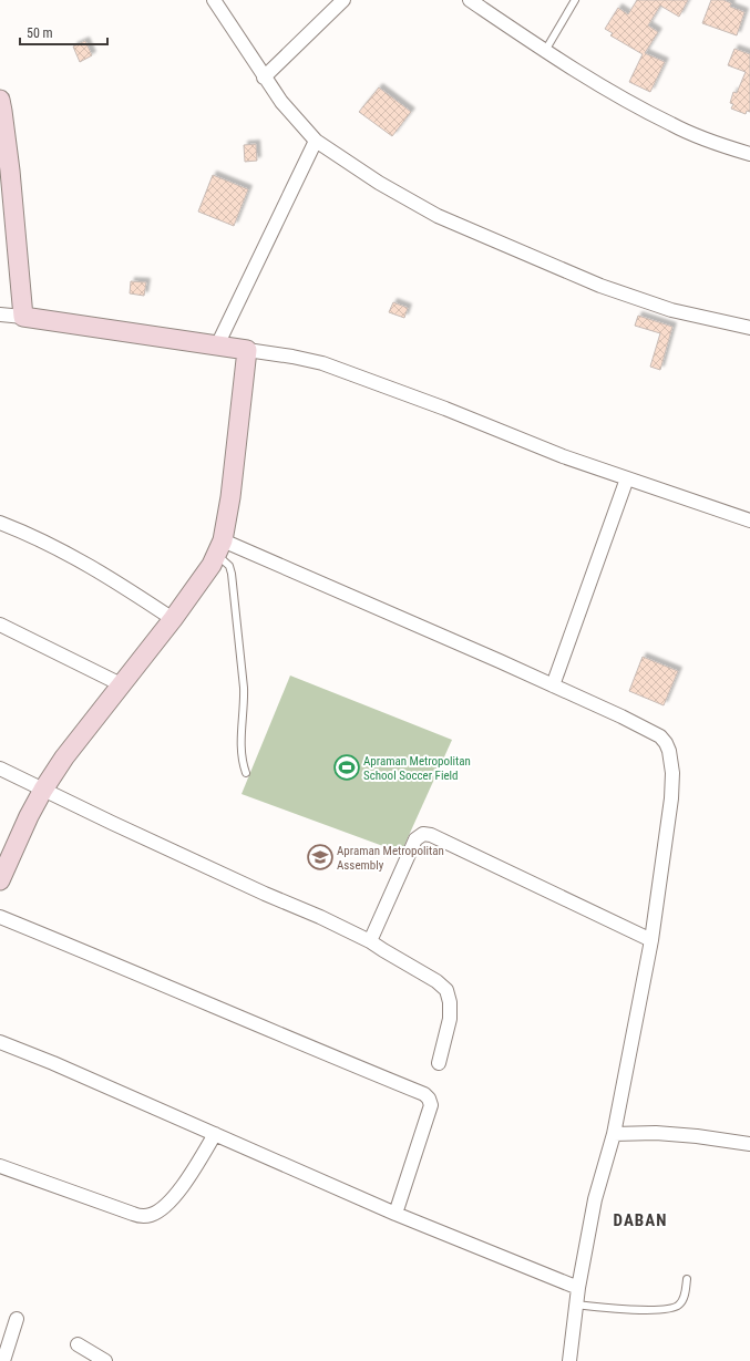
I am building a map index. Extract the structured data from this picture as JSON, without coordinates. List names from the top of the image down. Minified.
{"districts":["DABAN"],"places":{"sports":["Apraman Metropolitan School Soccer Field"],"school or university":["Apraman Metropolitan Assembly"]},"scale_bar":"50 m"}
